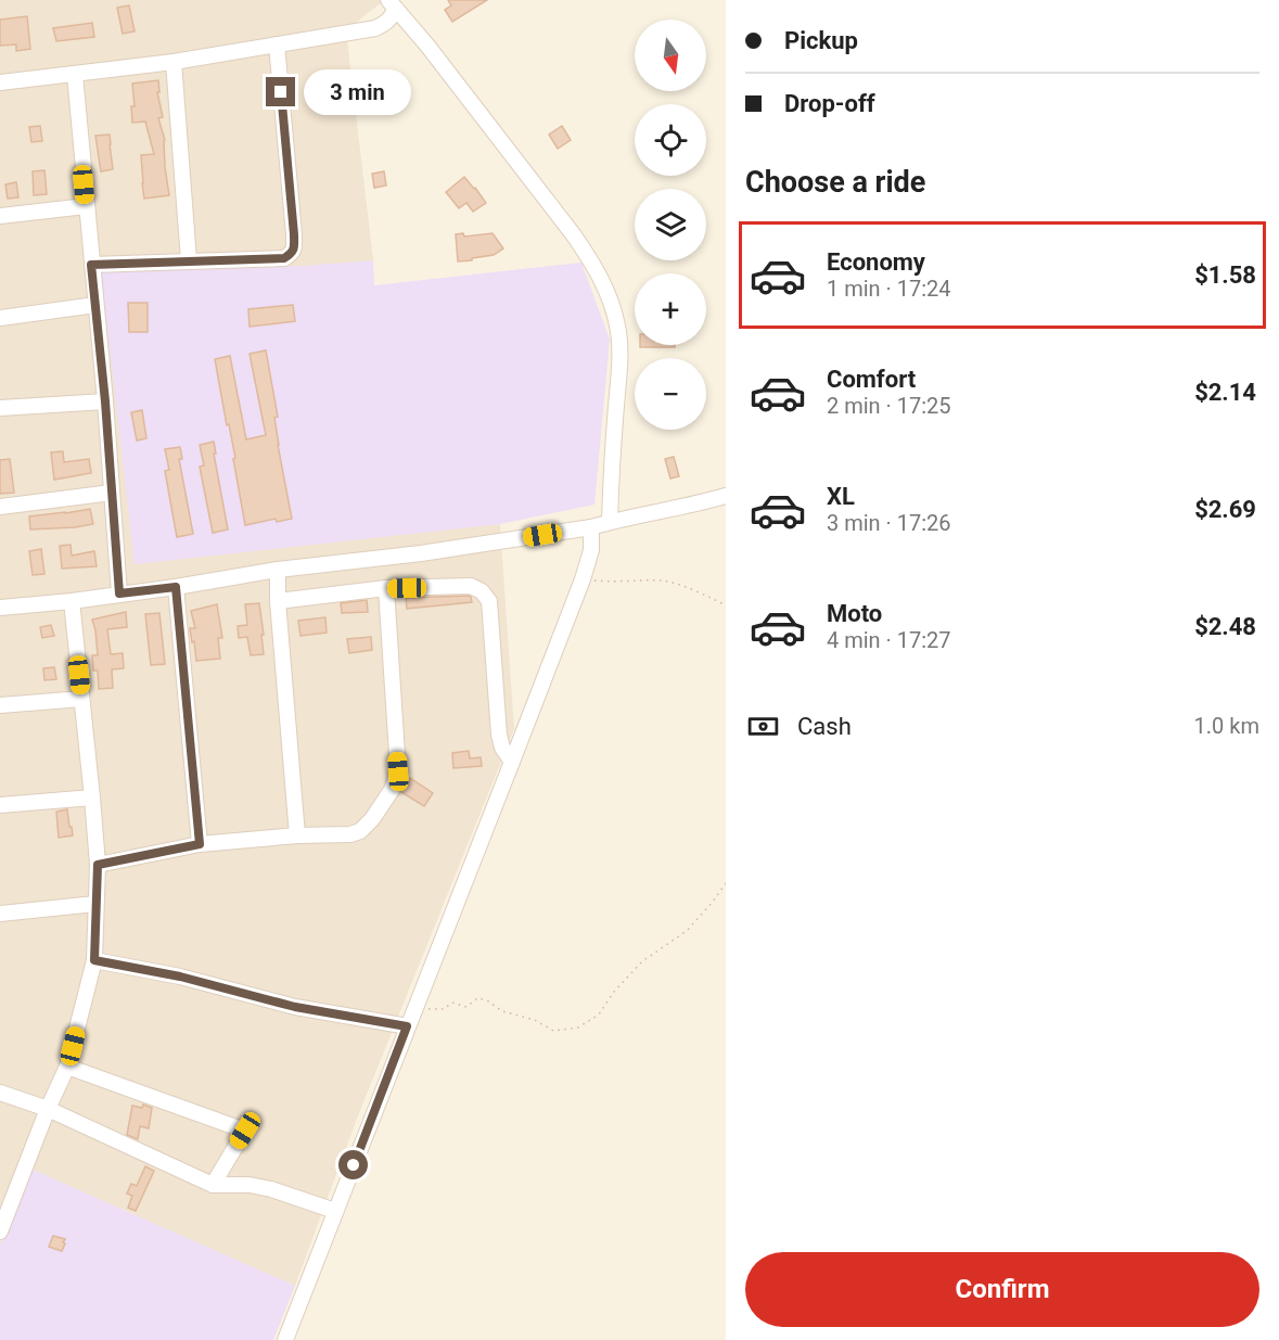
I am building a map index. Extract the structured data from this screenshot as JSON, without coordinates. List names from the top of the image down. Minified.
{"north":"bottom","page":{"banner":["Pickup","Drop-off"],"map_buttons":["+","−"],"bubble":"3 min","heading":"Choose a ride","list":[{"name":"Economy","note":"1 min · 17:24","value":"$1.58"},{"name":"Comfort","note":"2 min · 17:25","value":"$2.14"},{"name":"XL","note":"3 min · 17:26","value":"$2.69"},{"name":"Moto","note":"4 min · 17:27","value":"$2.48"}],"pay":["Cash","1.0 km"],"buttons":"Confirm"}}
